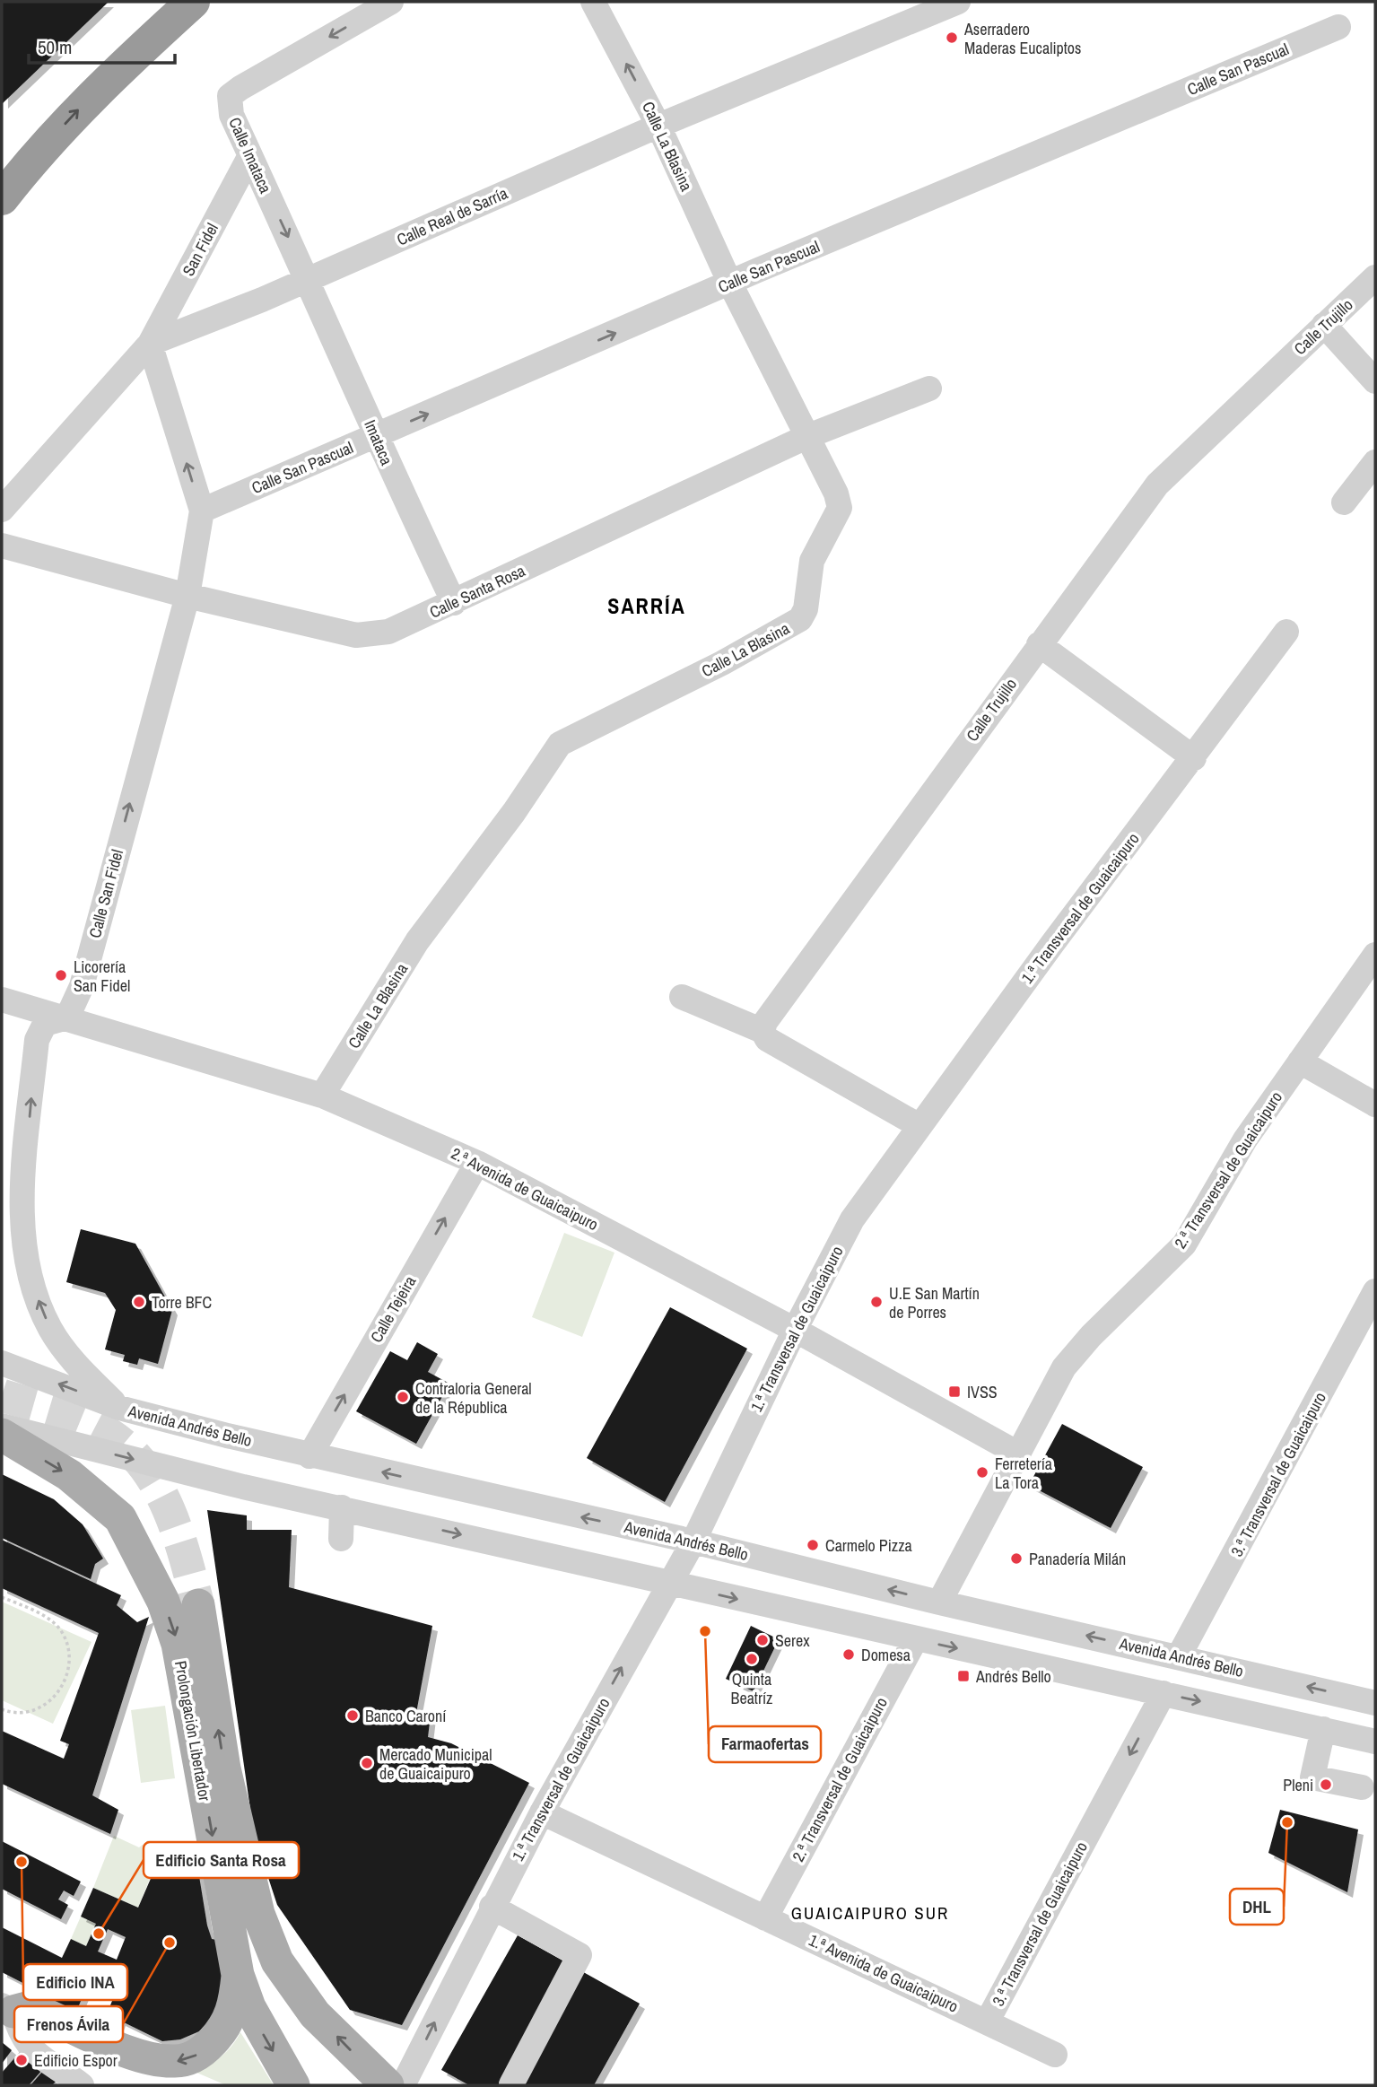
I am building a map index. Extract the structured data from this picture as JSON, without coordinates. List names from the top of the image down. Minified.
{"streets":{"main road":["Prolongación Libertador"],"street":["Calle San Pascual","Calle La Blasina","Calle Imataca","Calle Real de Sarría","San Fidel","Calle Trujillo","Imataca","Calle Santa Rosa","Calle San Fidel","1.ª Transversal de Guaicaipuro","2.ª Transversal de Guaicaipuro","2.ª Avenida de Guaicaipuro","Calle Tejeira","Avenida Andrés Bello","3.ª Transversal de Guaicaipuro","1.ª Avenida de Guaicaipuro"]},"crossings":[["Calle San Pascual","Calle La Blasina"],["Calle San Pascual","Imataca"],["Calle San Pascual","Calle San Fidel"],["Calle La Blasina","Calle Real de Sarría"],["Calle La Blasina","Calle Santa Rosa"],["Calle La Blasina","2.ª Avenida de Guaicaipuro"],["Calle Imataca","Calle Real de Sarría"],["Calle Imataca","San Fidel"],["Calle Imataca","Imataca"],["Calle Real de Sarría","San Fidel"],["Calle Real de Sarría","Imataca"],["Calle Real de Sarría","Calle San Fidel"],["San Fidel","Calle San Fidel"],["Imataca","Calle Santa Rosa"],["Calle Santa Rosa","Calle San Fidel"],["Calle San Fidel","2.ª Avenida de Guaicaipuro"],["1.ª Transversal de Guaicaipuro","2.ª Avenida de Guaicaipuro"],["1.ª Transversal de Guaicaipuro","Avenida Andrés Bello"],["1.ª Transversal de Guaicaipuro","1.ª Avenida de Guaicaipuro"],["2.ª Transversal de Guaicaipuro","2.ª Avenida de Guaicaipuro"],["2.ª Transversal de Guaicaipuro","Avenida Andrés Bello"],["2.ª Transversal de Guaicaipuro","1.ª Avenida de Guaicaipuro"],["2.ª Avenida de Guaicaipuro","Calle Tejeira"],["Calle Tejeira","Avenida Andrés Bello"],["Avenida Andrés Bello","3.ª Transversal de Guaicaipuro"],["3.ª Transversal de Guaicaipuro","1.ª Avenida de Guaicaipuro"]],"one_way":["Calle San Fidel","Calle Tejeira","3.ª Transversal de Guaicaipuro"],"districts":["SARRÍA","GUAICAIPURO SUR"],"places":{"other":["Aserradero Maderas Eucaliptos","Licorería San Fidel","Torre BFC","U.E San Martín de Porres","Contraloria General de la Républica","Ferretería La Tora","Carmelo Pizza","Panadería Milán","Farmaofertas","Serex","Domesa","Quinta Beatríz","Banco Caroní","Mercado Municipal de Guaicaipuro","Pleni","DHL","Edificio INA","Edificio Santa Rosa","Frenos Ávila","Edificio Espor"],"transit":["IVSS","Andrés Bello"]},"scale_bar":"50 m"}
